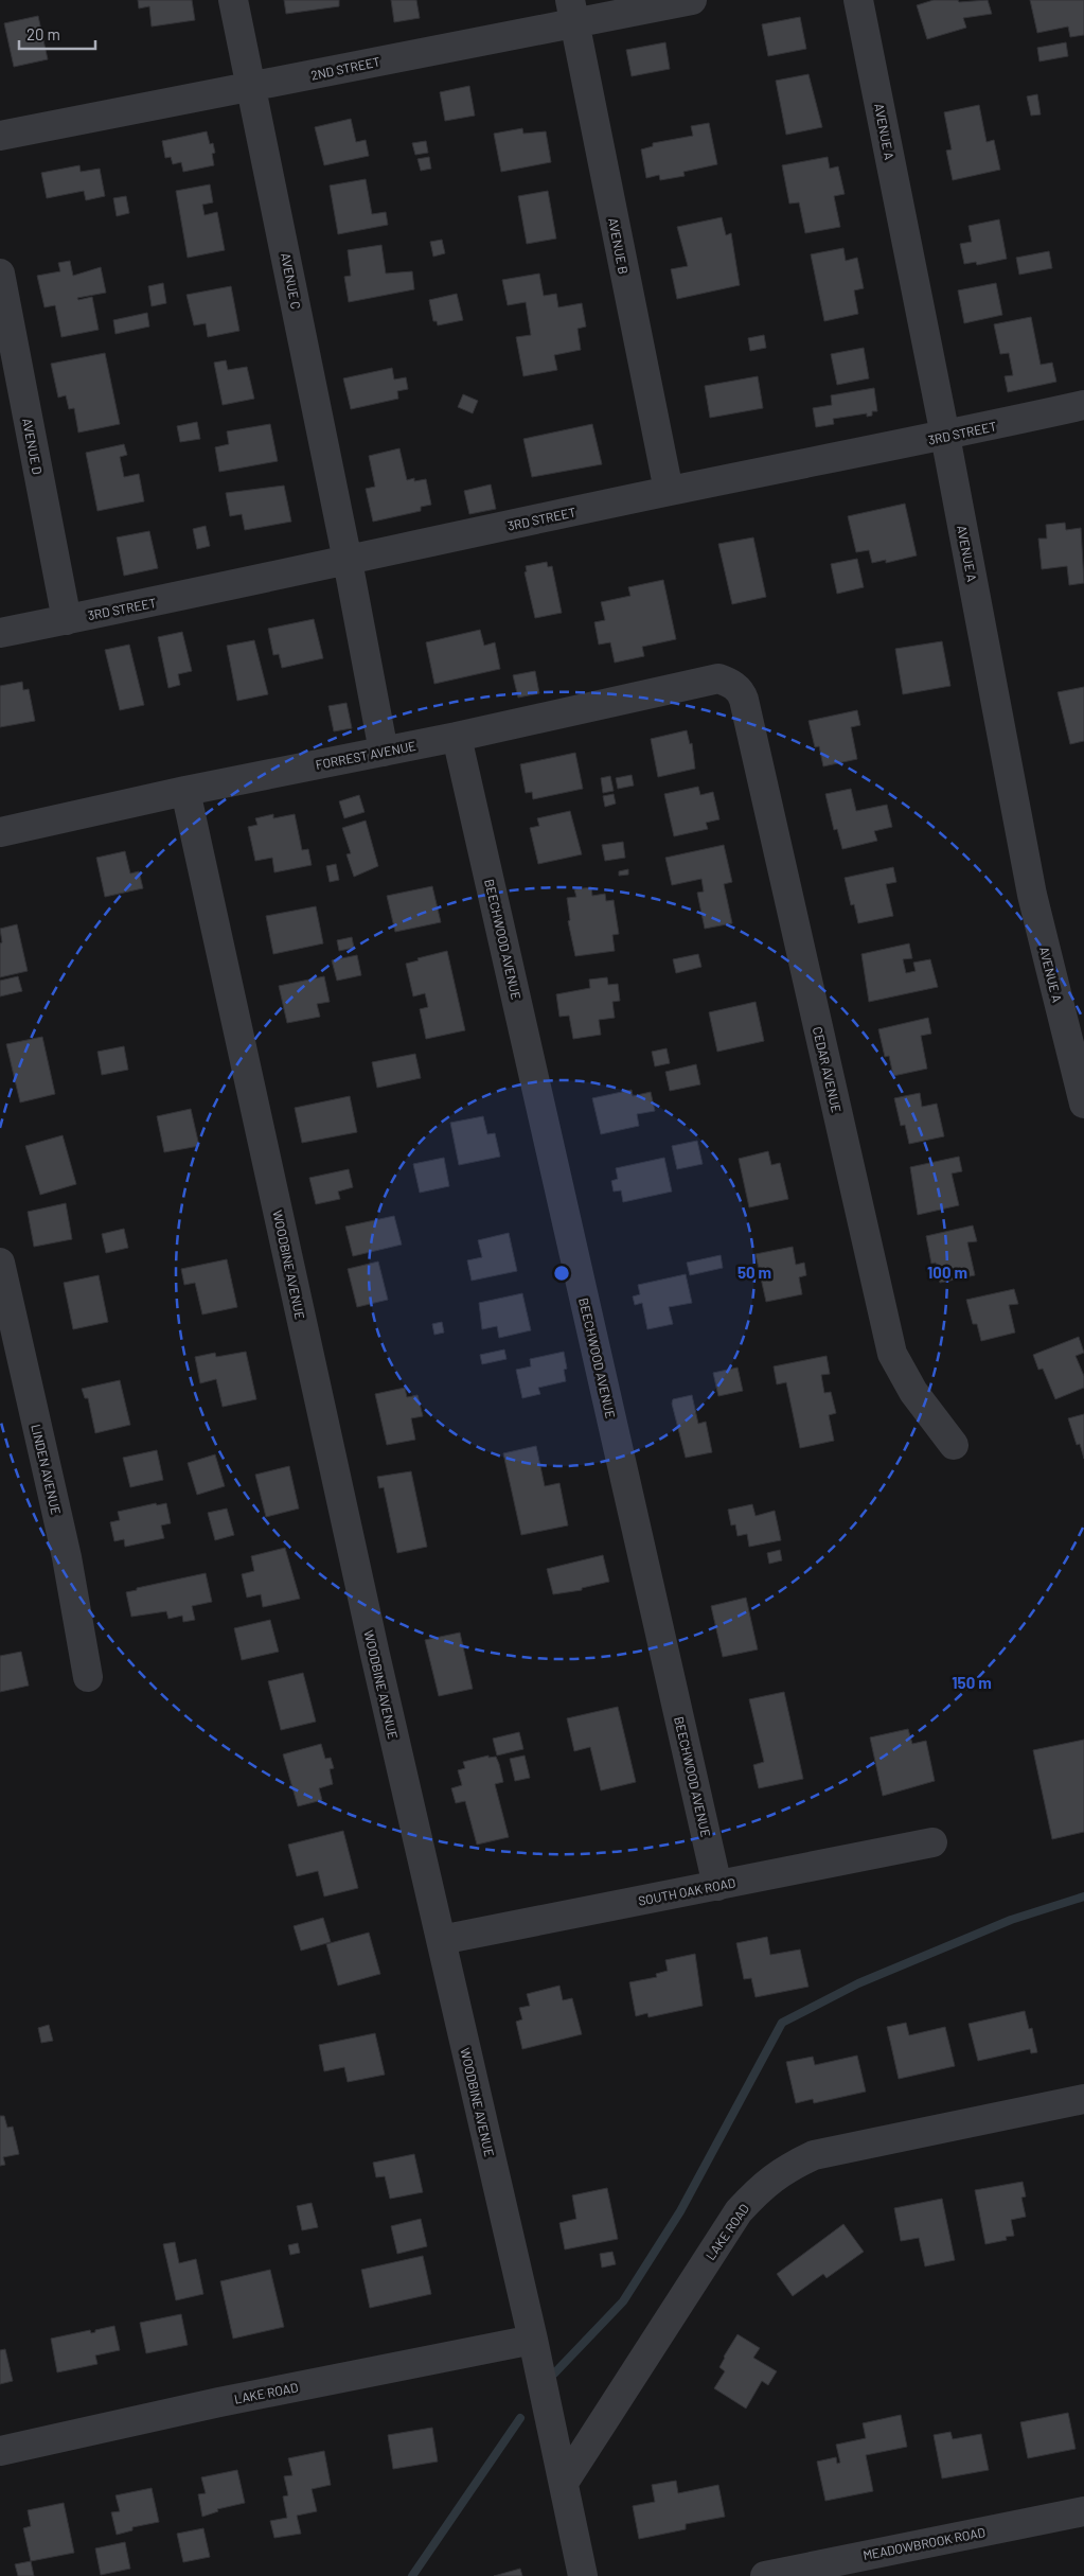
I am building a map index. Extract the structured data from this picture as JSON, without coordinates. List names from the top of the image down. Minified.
{"streets":{"street":["2ND STREET","AVENUE A","AVENUE B","AVENUE C","3RD STREET","AVENUE D","FORREST AVENUE","BEECHWOOD AVENUE","CEDAR AVENUE","WOODBINE AVENUE","LINDEN AVENUE","SOUTH OAK ROAD","LAKE ROAD","MEADOWBROOK ROAD"]},"crossings":[["2ND STREET","AVENUE B"],["2ND STREET","AVENUE C"],["AVENUE A","3RD STREET"],["AVENUE B","3RD STREET"],["AVENUE C","3RD STREET"],["3RD STREET","AVENUE D"],["FORREST AVENUE","BEECHWOOD AVENUE"],["FORREST AVENUE","CEDAR AVENUE"],["FORREST AVENUE","WOODBINE AVENUE"],["BEECHWOOD AVENUE","SOUTH OAK ROAD"],["WOODBINE AVENUE","SOUTH OAK ROAD"],["WOODBINE AVENUE","LAKE ROAD"]],"scale_bar":"20 m","rings":["50 m","100 m","150 m"]}
